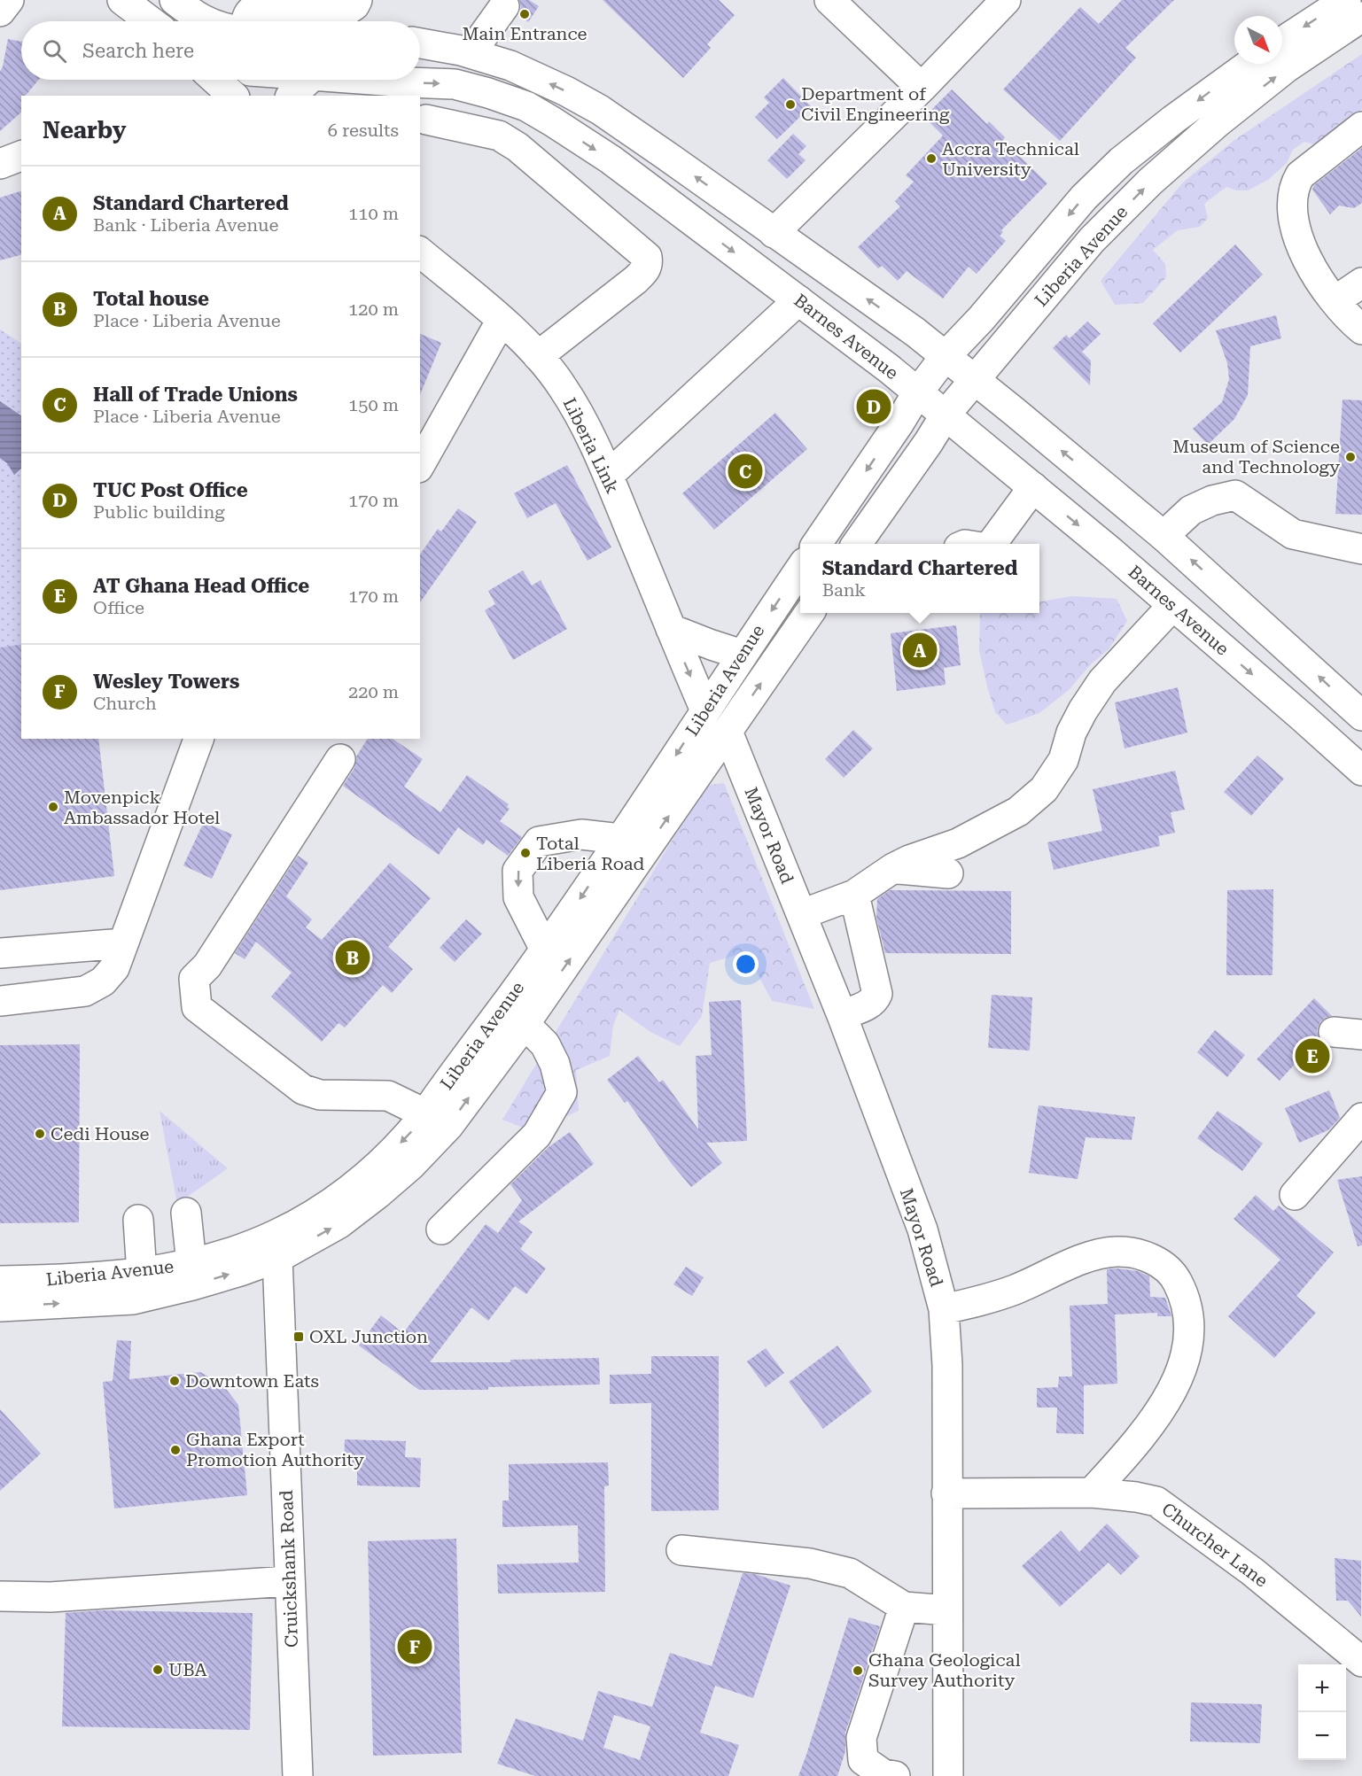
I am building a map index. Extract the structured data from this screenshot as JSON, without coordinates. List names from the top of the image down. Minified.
{"streets":{"main road":["Liberia Avenue","Barnes Avenue","Liberia Link","Mayor Road","Churcher Lane","Cruickshank Road"]},"crossings":[["Liberia Avenue","Barnes Avenue"],["Liberia Avenue","Liberia Link"],["Liberia Avenue","Mayor Road"],["Liberia Avenue","Cruickshank Road"],["Mayor Road","Churcher Lane"]],"places":{"other":["Main Entrance","Department of Civil Engineering","Accra Technical University","Museum of Science and Technology","Movenpick Ambassador Hotel","Total Liberia Road","Cedi House","Downtown Eats","Ghana Export Promotion Authority","UBA","Ghana Geological Survey Authority"],"transit":["OXL Junction"]},"north":"bottom right","page":{"search":"Search here","heading":["Nearby","6 results"],"list":[{"mark":"A","name":"Standard Chartered","note":"Bank · Liberia Avenue","value":"110 m"},{"mark":"B","name":"Total house","note":"Place · Liberia Avenue","value":"120 m"},{"mark":"C","name":"Hall of Trade Unions","note":"Place · Liberia Avenue","value":"150 m"},{"mark":"D","name":"TUC Post Office","note":"Public building","value":"170 m"},{"mark":"E","name":"AT Ghana Head Office","note":"Office","value":"170 m"},{"mark":"F","name":"Wesley Towers","note":"Church","value":"220 m"}],"pins":["D","C","A","B","E","F"],"popup":["Standard Chartered","Bank"],"map_buttons":["+","−"]}}
